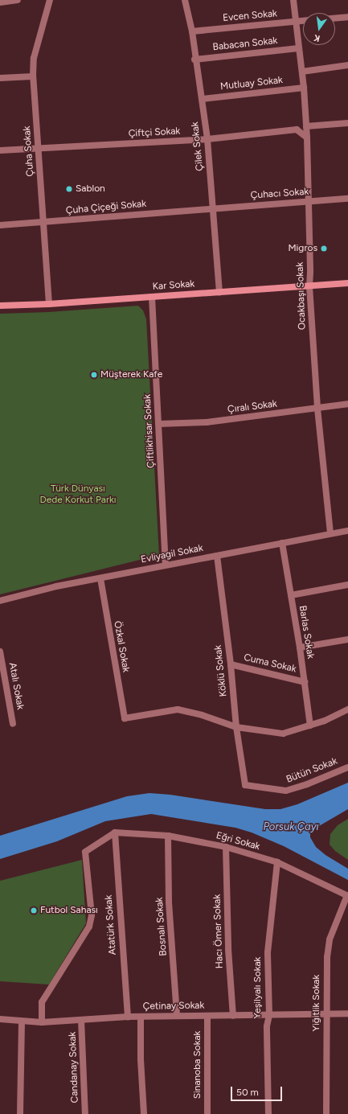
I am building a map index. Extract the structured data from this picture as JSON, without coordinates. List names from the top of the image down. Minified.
{"streets":{"street":["Evcen Sokak","Babacan Sokak","Mutluay Sokak","Çiftçi Sokak","Çilek Sokak","Çuha Sokak","Çuhacı Sokak","Çuha Çiçeği Sokak","Kar Sokak","Ocakbaşı Sokak","Çıralı Sokak","Çiftlikhisar Sokak","Evliyagil Sokak","Barlas Sokak","Özkal Sokak","Cuma Sokak","Köklü Sokak","Atalı Sokak","Bütün Sokak","Eğri Sokak","Atatürk Sokak","Bosnalı Sokak","Hacı Ömer Sokak","Yeşilyalı Sokak","Yiğitlik Sokak","Çetinay Sokak","Sinanoba Sokak","Candanay Sokak"]},"crossings":[["Evcen Sokak","Çilek Sokak"],["Evcen Sokak","Ocakbaşı Sokak"],["Babacan Sokak","Çilek Sokak"],["Babacan Sokak","Ocakbaşı Sokak"],["Mutluay Sokak","Çilek Sokak"],["Mutluay Sokak","Ocakbaşı Sokak"],["Çiftçi Sokak","Çilek Sokak"],["Çiftçi Sokak","Çuha Sokak"],["Çiftçi Sokak","Ocakbaşı Sokak"],["Çilek Sokak","Çuhacı Sokak"],["Çilek Sokak","Çuha Çiçeği Sokak"],["Çilek Sokak","Kar Sokak"],["Çuha Sokak","Çuha Çiçeği Sokak"],["Çuha Sokak","Kar Sokak"],["Çuhacı Sokak","Çuha Çiçeği Sokak"],["Çuhacı Sokak","Ocakbaşı Sokak"],["Kar Sokak","Ocakbaşı Sokak"],["Kar Sokak","Çiftlikhisar Sokak"],["Ocakbaşı Sokak","Çıralı Sokak"],["Ocakbaşı Sokak","Evliyagil Sokak"],["Çıralı Sokak","Çiftlikhisar Sokak"],["Çiftlikhisar Sokak","Evliyagil Sokak"],["Evliyagil Sokak","Barlas Sokak"],["Evliyagil Sokak","Özkal Sokak"],["Evliyagil Sokak","Köklü Sokak"],["Barlas Sokak","Cuma Sokak"],["Özkal Sokak","Köklü Sokak"],["Cuma Sokak","Köklü Sokak"],["Köklü Sokak","Bütün Sokak"],["Eğri Sokak","Atatürk Sokak"],["Eğri Sokak","Bosnalı Sokak"],["Eğri Sokak","Hacı Ömer Sokak"],["Eğri Sokak","Yeşilyalı Sokak"],["Eğri Sokak","Yiğitlik Sokak"],["Atatürk Sokak","Çetinay Sokak"],["Bosnalı Sokak","Çetinay Sokak"],["Hacı Ömer Sokak","Çetinay Sokak"],["Yeşilyalı Sokak","Çetinay Sokak"],["Yiğitlik Sokak","Çetinay Sokak"],["Çetinay Sokak","Sinanoba Sokak"],["Çetinay Sokak","Candanay Sokak"]],"water":["Porsuk Çayı"],"parks":["Türk Dünyası Dede Korkut Parkı"],"places":["Sablon","Migros","Müşterek Kafe","Futbol Sahası"],"scale_bar":"50 m","north":"bottom"}
